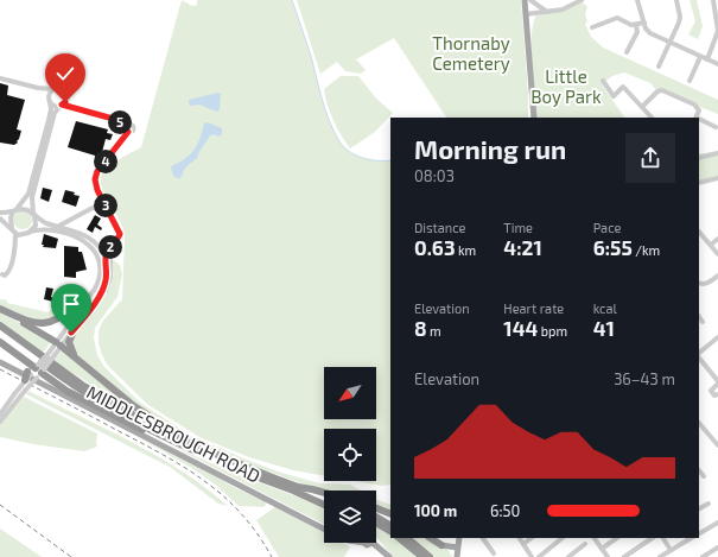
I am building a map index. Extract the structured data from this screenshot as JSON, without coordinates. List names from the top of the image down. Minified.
{"streets":{"main road":["MIDDLESBROUGH ROAD"]},"parks":["Thornaby Cemetery","Little Boy Park"],"north":"bottom left","page":{"pins":["5","4","3","2"],"heading":["Morning run","08:03"],"stats":[["Distance","0.63 km"],["Time","4:21"],["Pace","6:55 /km"],["Elevation","8 m"],["Heart rate","144 bpm"],["kcal","41"]],"chart":["Elevation","36–43 m"],"list":[{"name":"100 m","note":"6:50"}]}}
